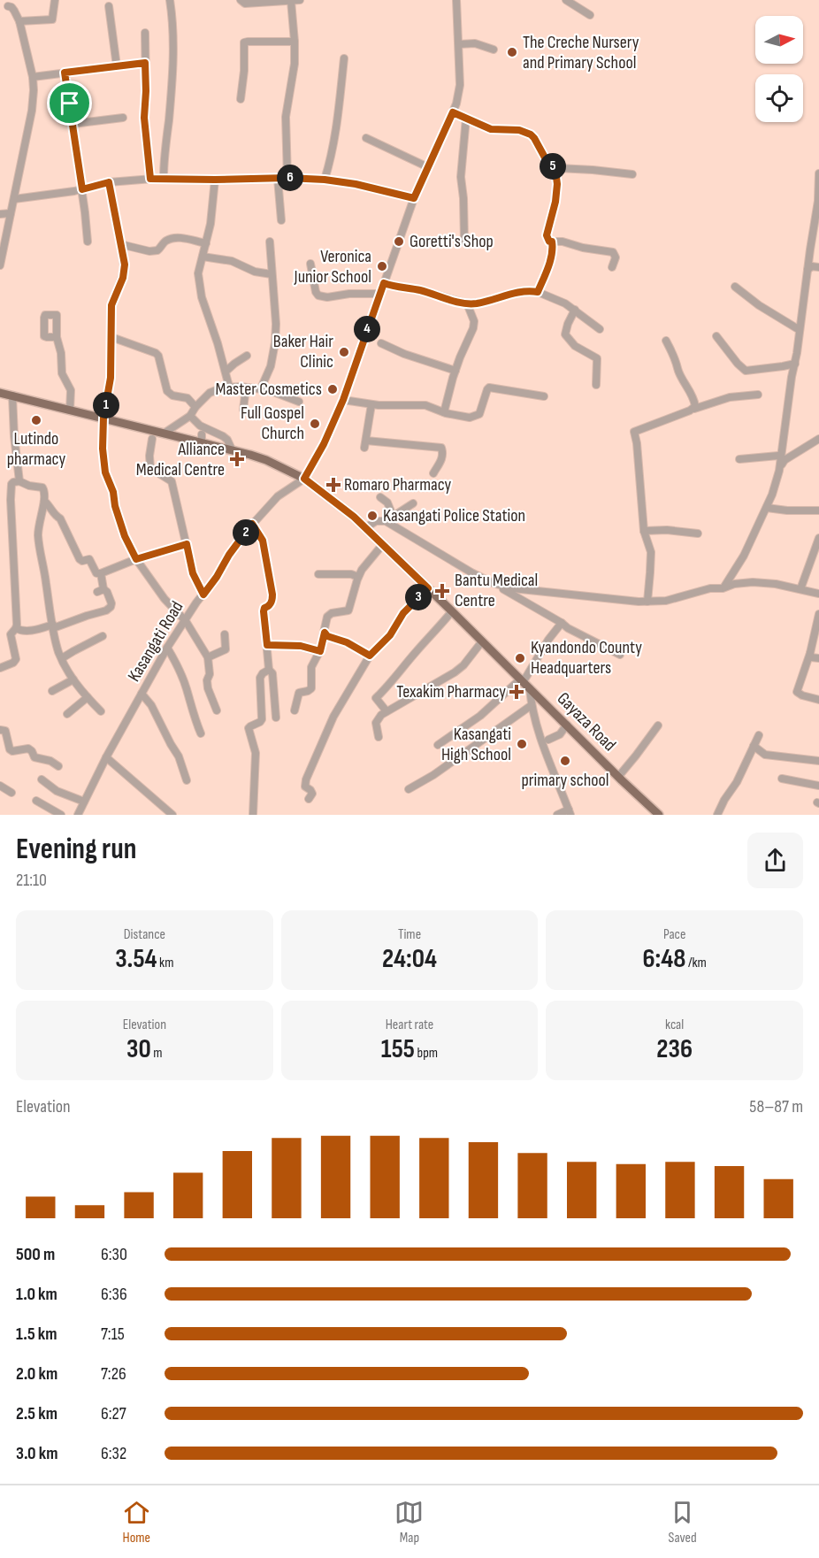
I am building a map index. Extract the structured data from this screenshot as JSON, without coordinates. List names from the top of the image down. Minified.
{"streets":{"main road":["Gayaza Road"],"street":["Kasangati Road"]},"crossings":[["Kasangati Road","Gayaza Road"]],"places":{"other":["The Creche Nursery and Primary School","Goretti's Shop","Veronica Junior School","Baker Hair Clinic","Master Cosmetics","Lutindo pharmacy","Full Gospel Church","Kasangati Police Station","Kyandondo County Headquarters","Kasangati High School","primary school"],"health":["Alliance Medical Centre","Romaro Pharmacy","Bantu Medical Centre","Texakim Pharmacy"]},"north":"right","page":{"pins":["5","6","4","1","2","3"],"heading":["Evening run","21:10"],"stats":[["Distance","3.54 km"],["Time","24:04"],["Pace","6:48 /km"],["Elevation","30 m"],["Heart rate","155 bpm"],["kcal","236"]],"chart":["Elevation","58–87 m"],"list":[{"name":"500 m","note":"6:30"},{"name":"1.0 km","note":"6:36"},{"name":"1.5 km","note":"7:15"},{"name":"2.0 km","note":"7:26"},{"name":"2.5 km","note":"6:27"},{"name":"3.0 km","note":"6:32"}],"tabs":["Home","Map","Saved"]}}
